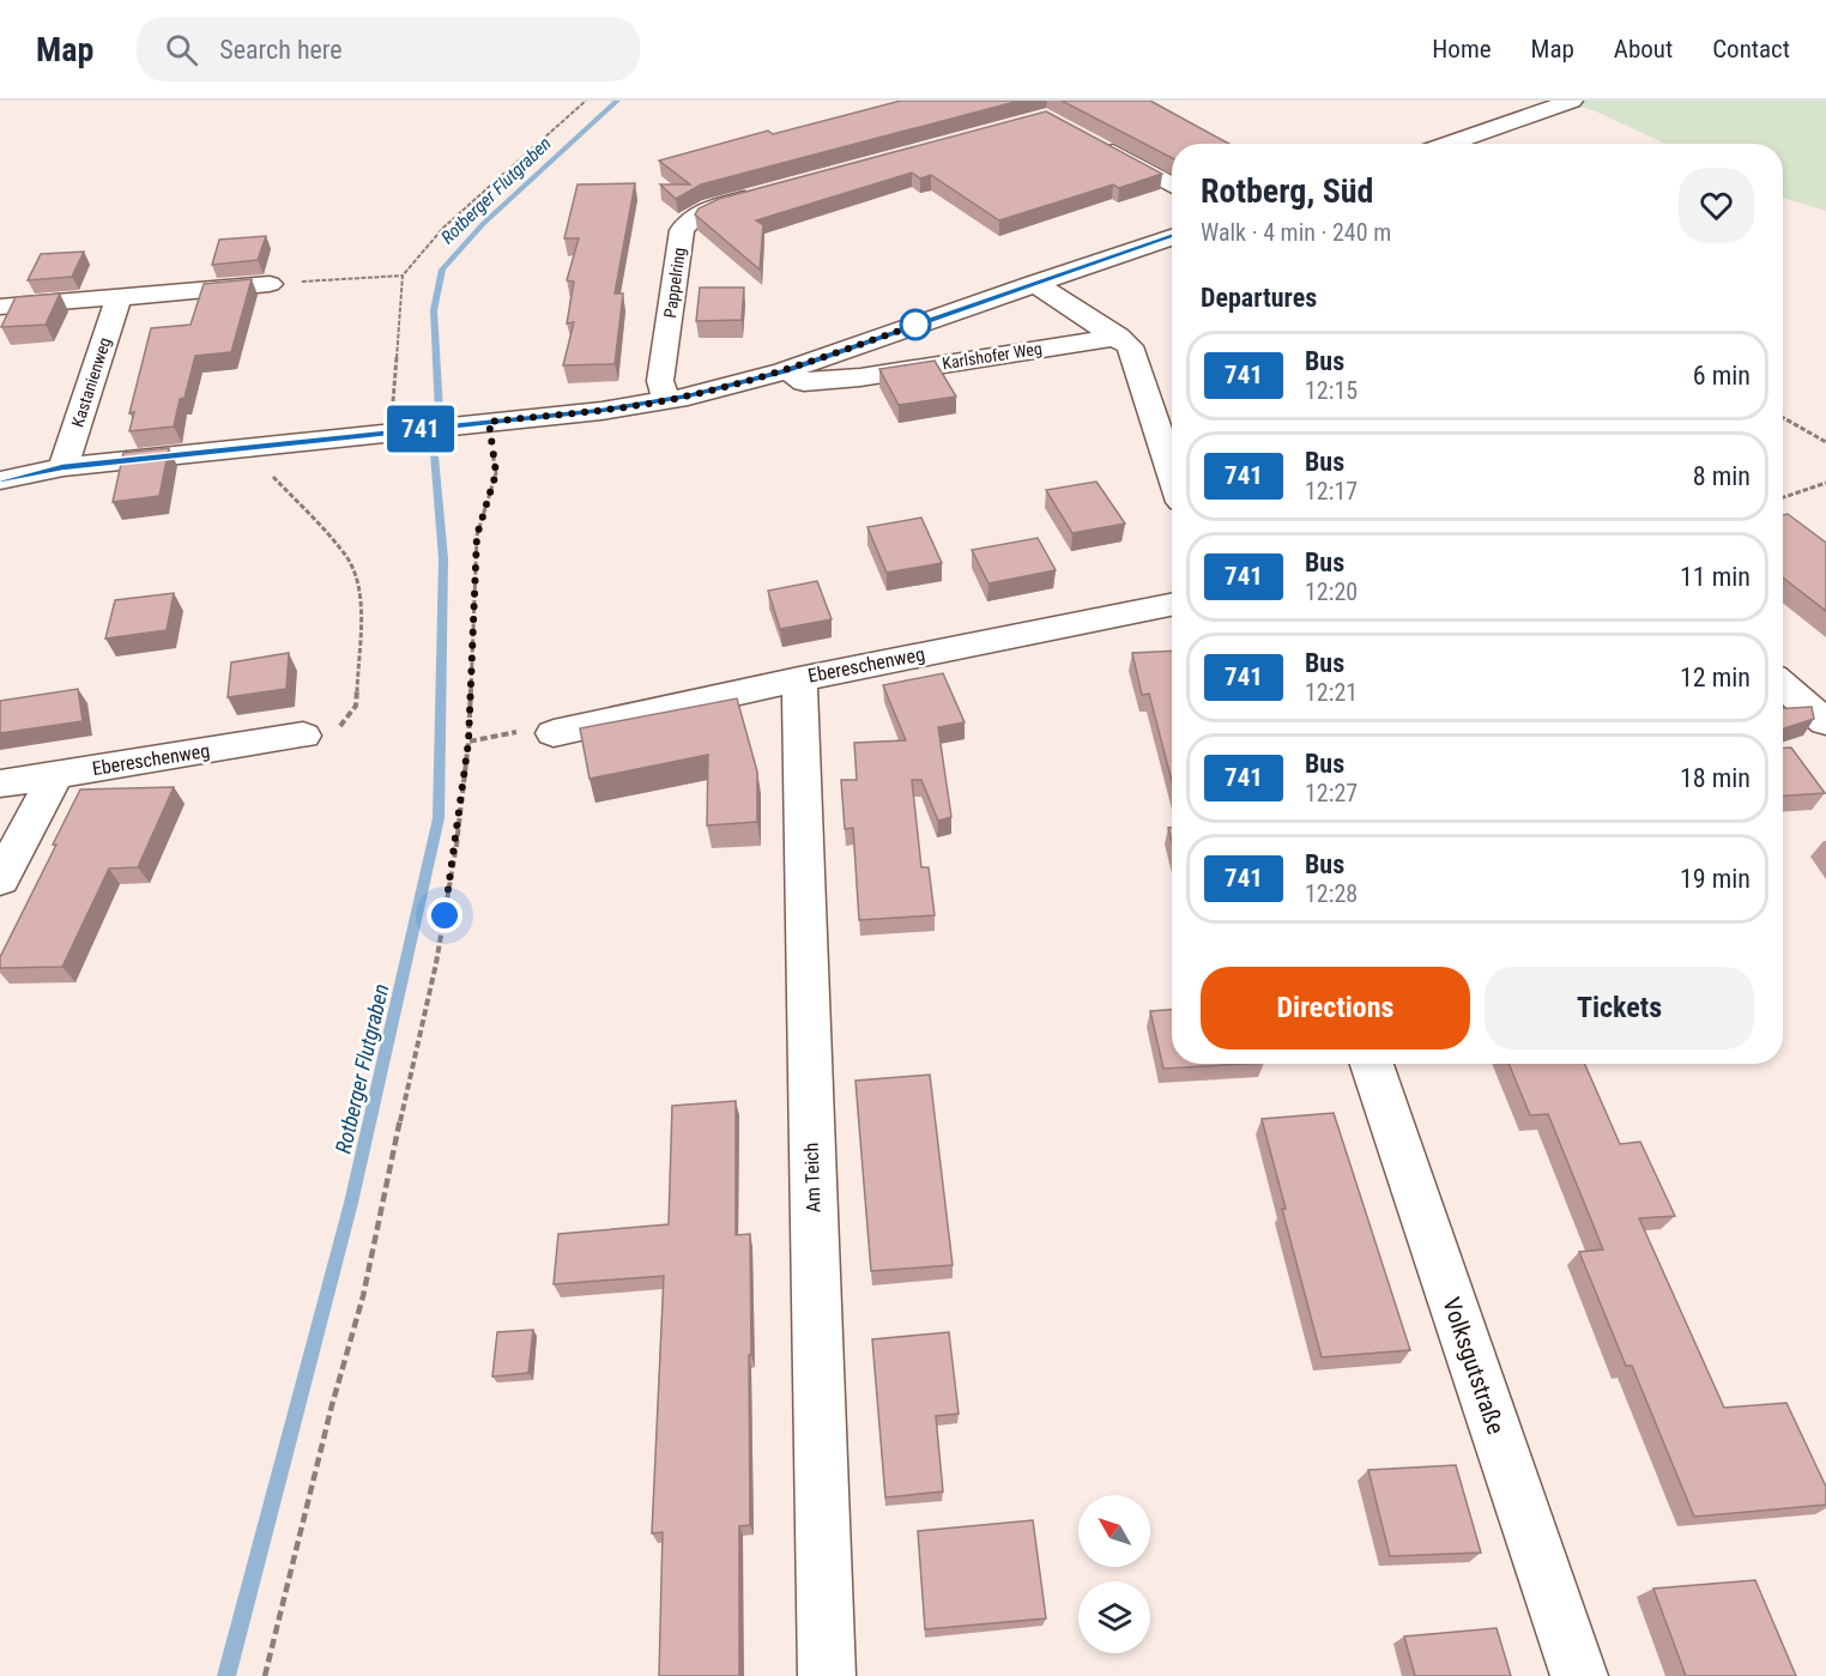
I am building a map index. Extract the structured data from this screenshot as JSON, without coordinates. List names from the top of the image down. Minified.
{"streets":{"street":["Pappelring","Karlshofer Weg","Kastanienweg","Ebereschenweg","Am Teich","Volksgutstraße"]},"crossings":[["Ebereschenweg","Am Teich"]],"water":["Rotberger Flutgraben"],"lines":["bus line 741"],"north":"top left","page":{"header":"Map","search":"Search here","nav":["Home","Map","About","Contact"],"on_map":"741","heading":[["Rotberg, Süd","Walk · 4 min · 240 m"],"Departures"],"list":[{"mark":"741","name":"Bus","note":"12:15","value":"6 min"},{"mark":"741","name":"Bus","note":"12:17","value":"8 min"},{"mark":"741","name":"Bus","note":"12:20","value":"11 min"},{"mark":"741","name":"Bus","note":"12:21","value":"12 min"},{"mark":"741","name":"Bus","note":"12:27","value":"18 min"},{"mark":"741","name":"Bus","note":"12:28","value":"19 min"}],"buttons":["Directions","Tickets"]}}
